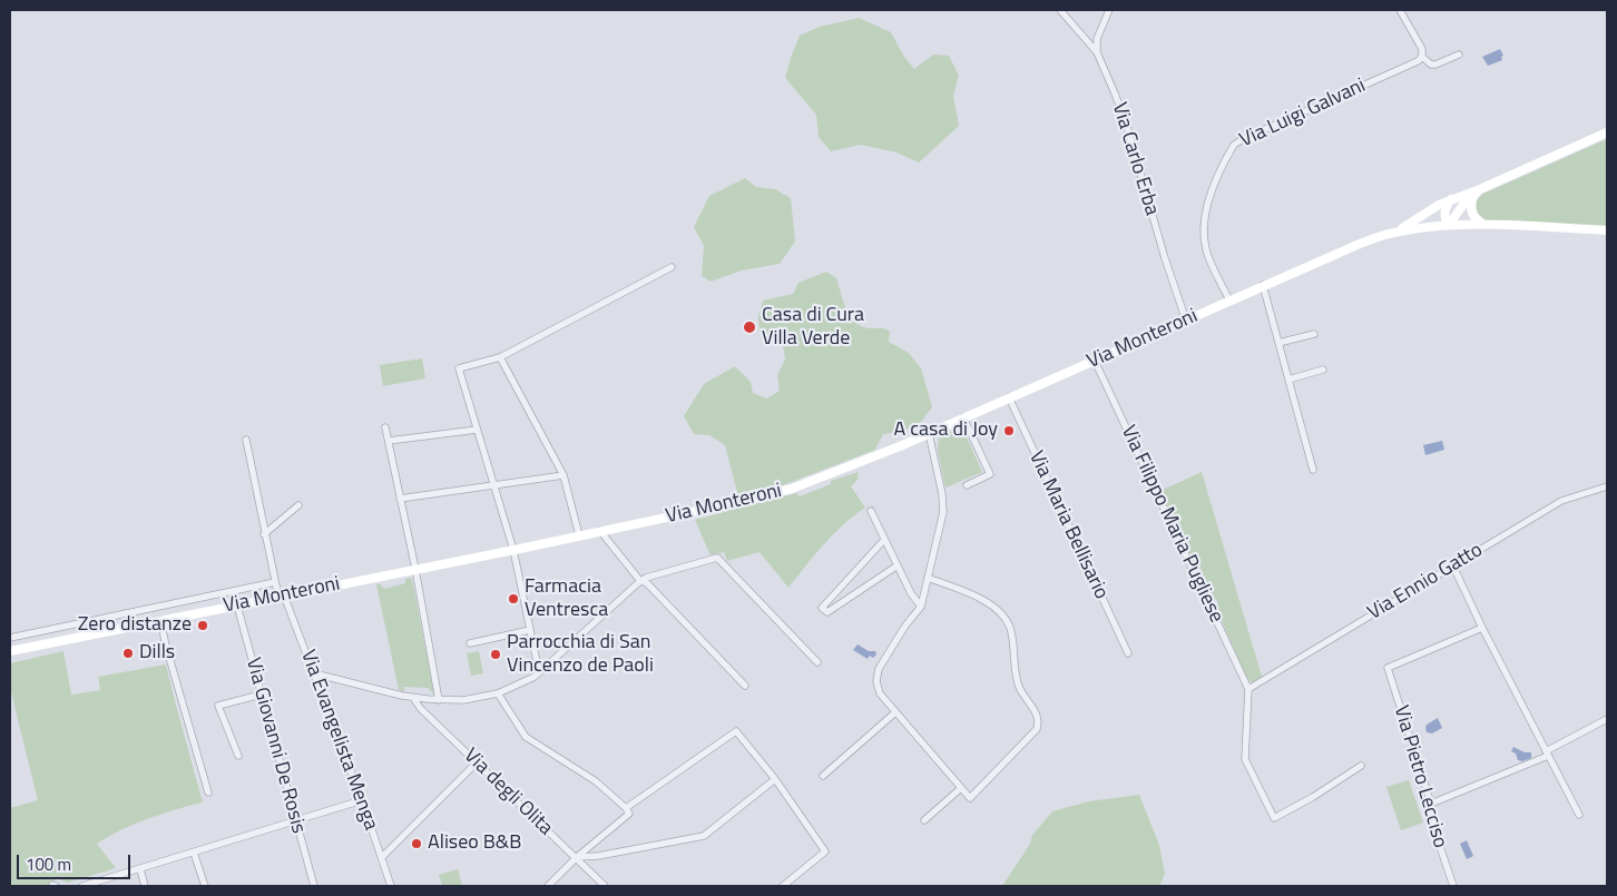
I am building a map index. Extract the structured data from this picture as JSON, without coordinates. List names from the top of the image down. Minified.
{"streets":{"main road":["Via Monteroni"],"street":["Via Luigi Galvani","Via Carlo Erba","Via Filippo Maria Pugliese","Via Maria Bellisario","Via Ennio Gatto","Via Evangelista Menga","Via Giovanni De Rosis","Via Pietro Lecciso","Via degli Olita"]},"crossings":[["Via Luigi Galvani","Via Monteroni"],["Via Carlo Erba","Via Monteroni"],["Via Monteroni","Via Filippo Maria Pugliese"],["Via Monteroni","Via Maria Bellisario"],["Via Monteroni","Via Evangelista Menga"],["Via Monteroni","Via Giovanni De Rosis"],["Via Filippo Maria Pugliese","Via Ennio Gatto"]],"places":["Casa di Cura Villa Verde","A casa di Joy","Farmacia Ventresca","Zero distanze","Dills","Parrocchia di San Vincenzo de Paoli","Aliseo B&B"],"scale_bar":"100 m"}
